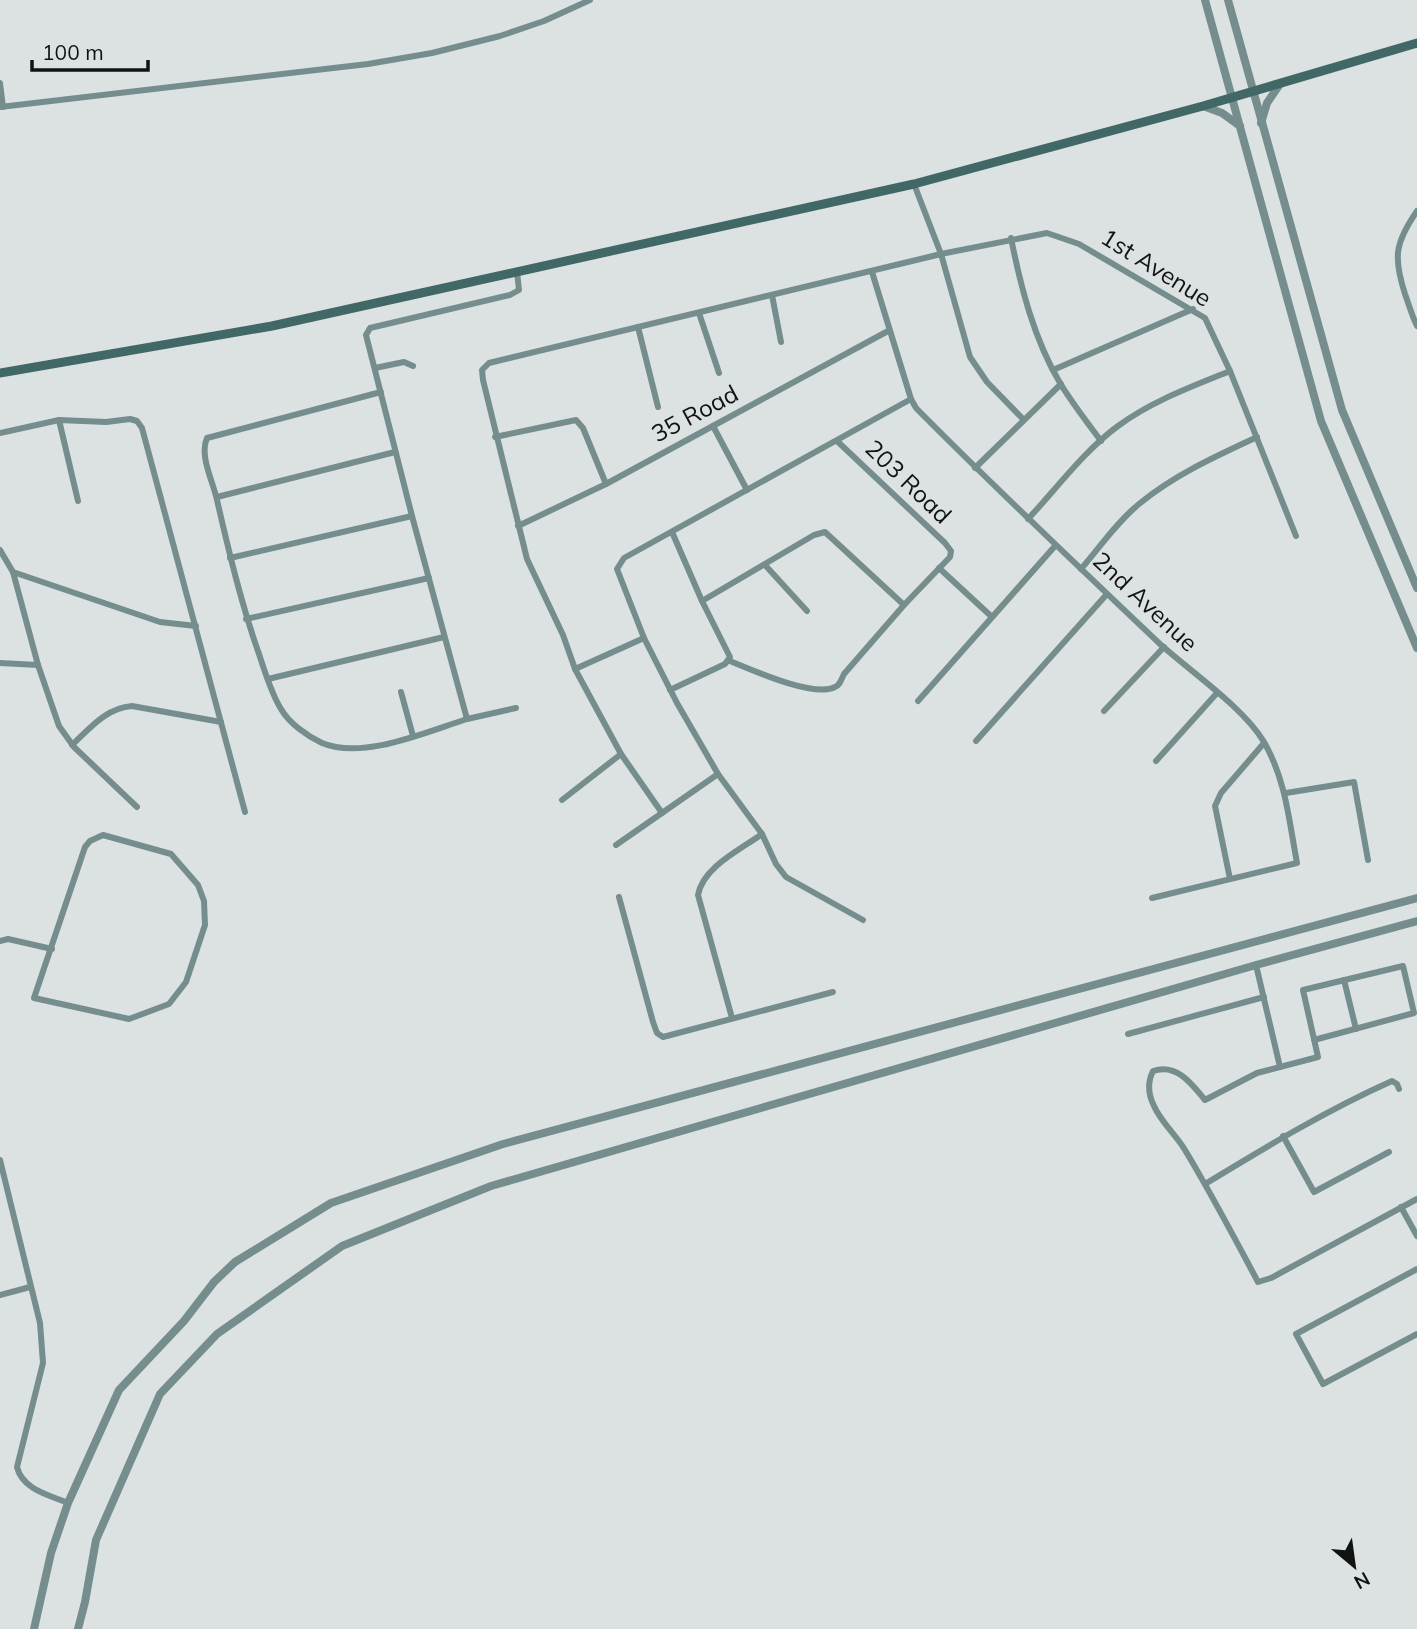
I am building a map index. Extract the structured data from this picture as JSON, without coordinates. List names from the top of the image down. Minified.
{"streets":{"street":["1st Avenue","35 Road","203 Road","2nd Avenue"]},"crossings":[["1st Avenue","2nd Avenue"],["35 Road","2nd Avenue"]],"scale_bar":"100 m","north":"bottom right"}
